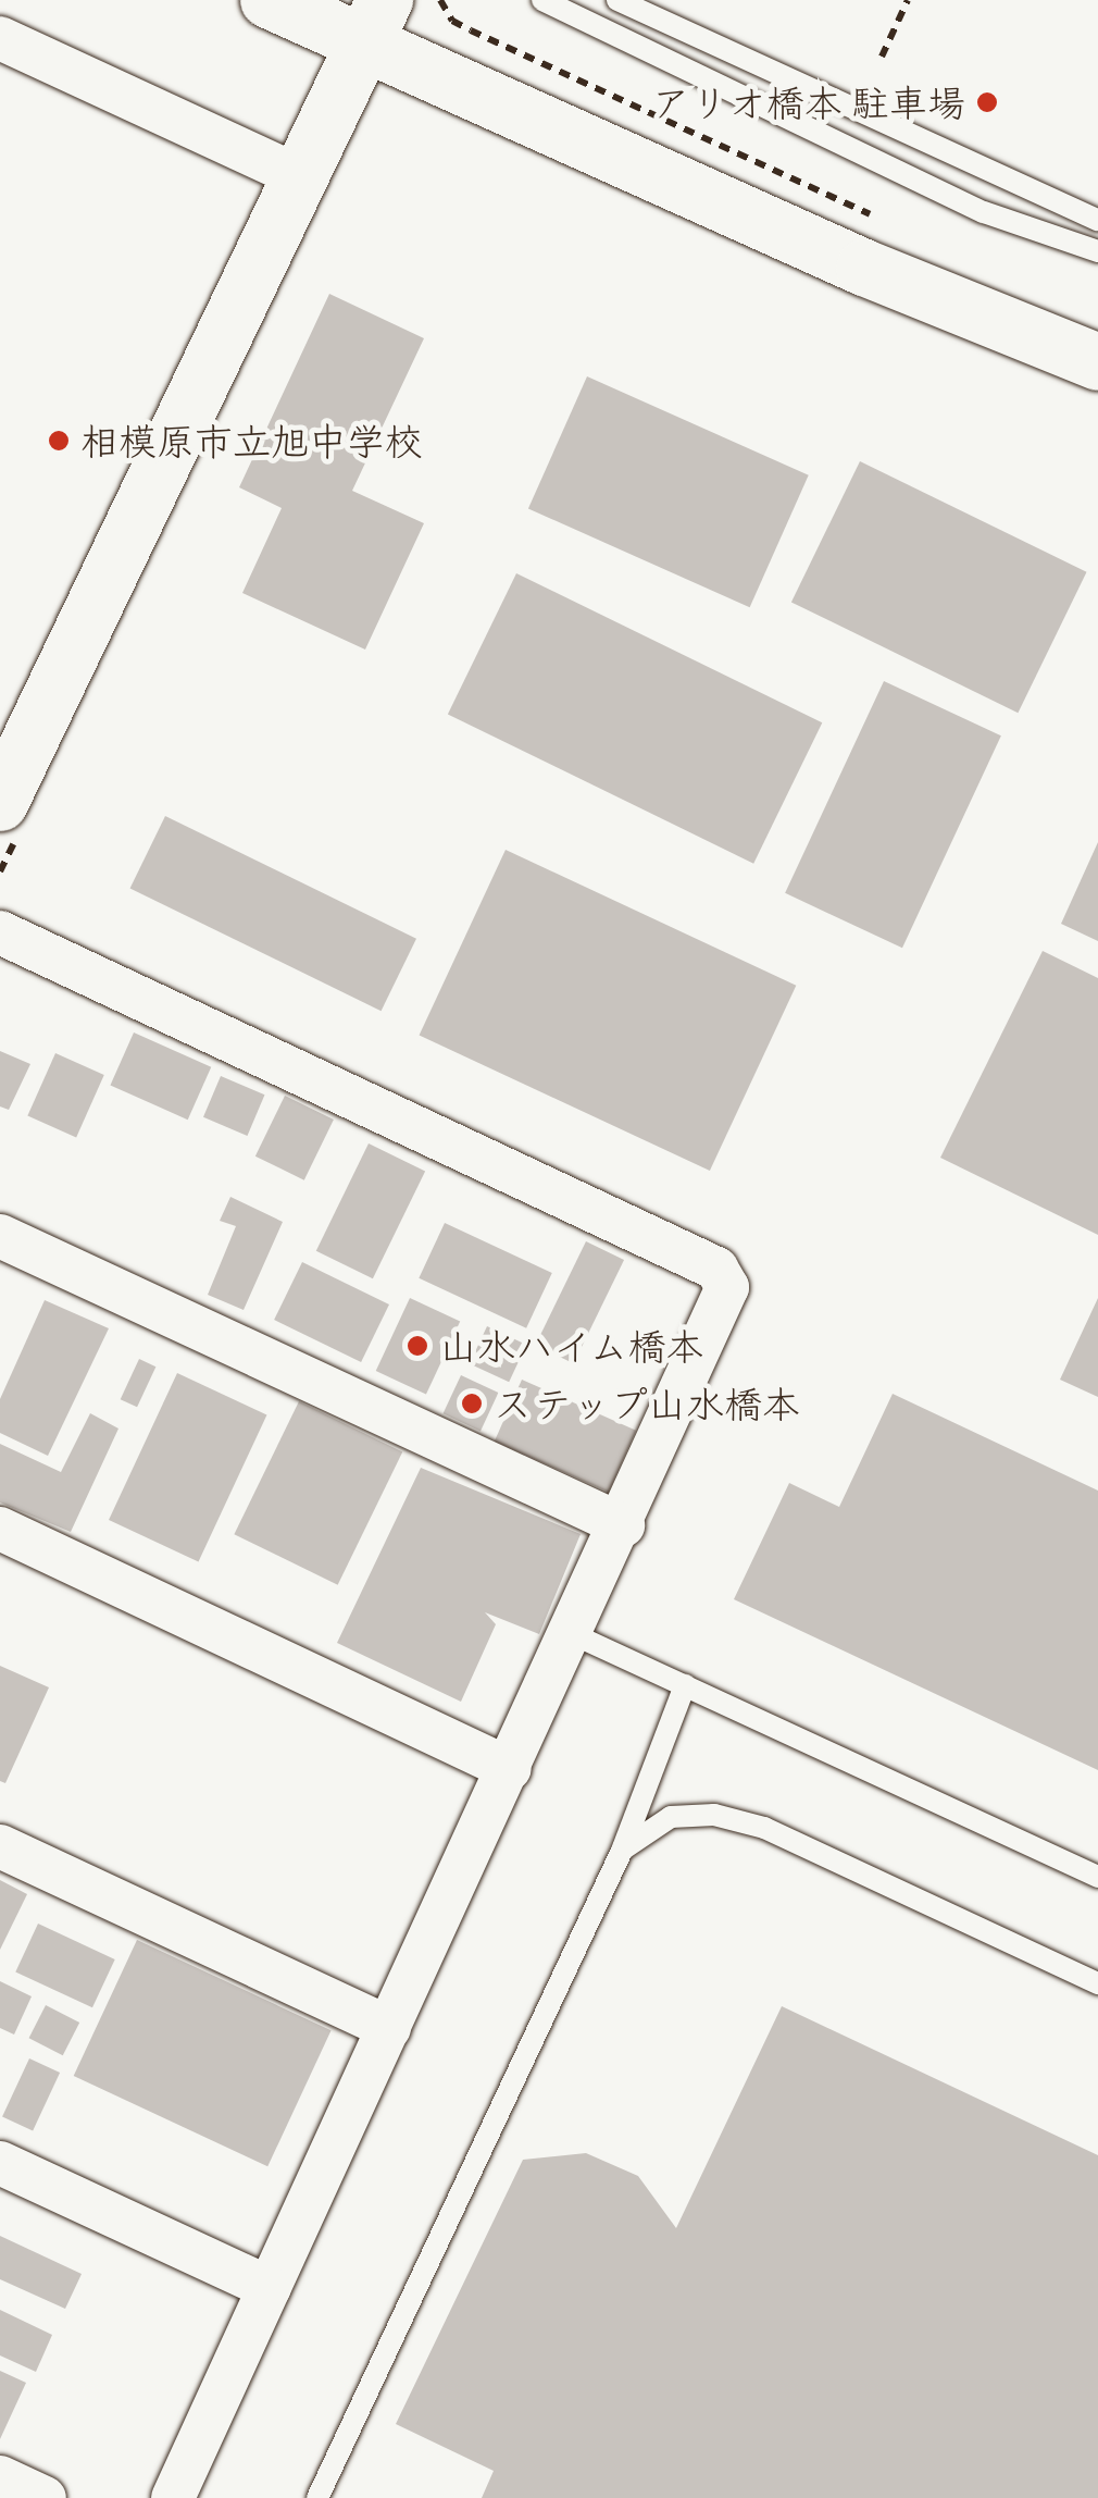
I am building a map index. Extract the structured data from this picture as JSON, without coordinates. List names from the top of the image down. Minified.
{"places":["アリオ橋本 駐車場","相模原市立旭中学校","山水ハイム橋本","ステップ山水橋本"]}
